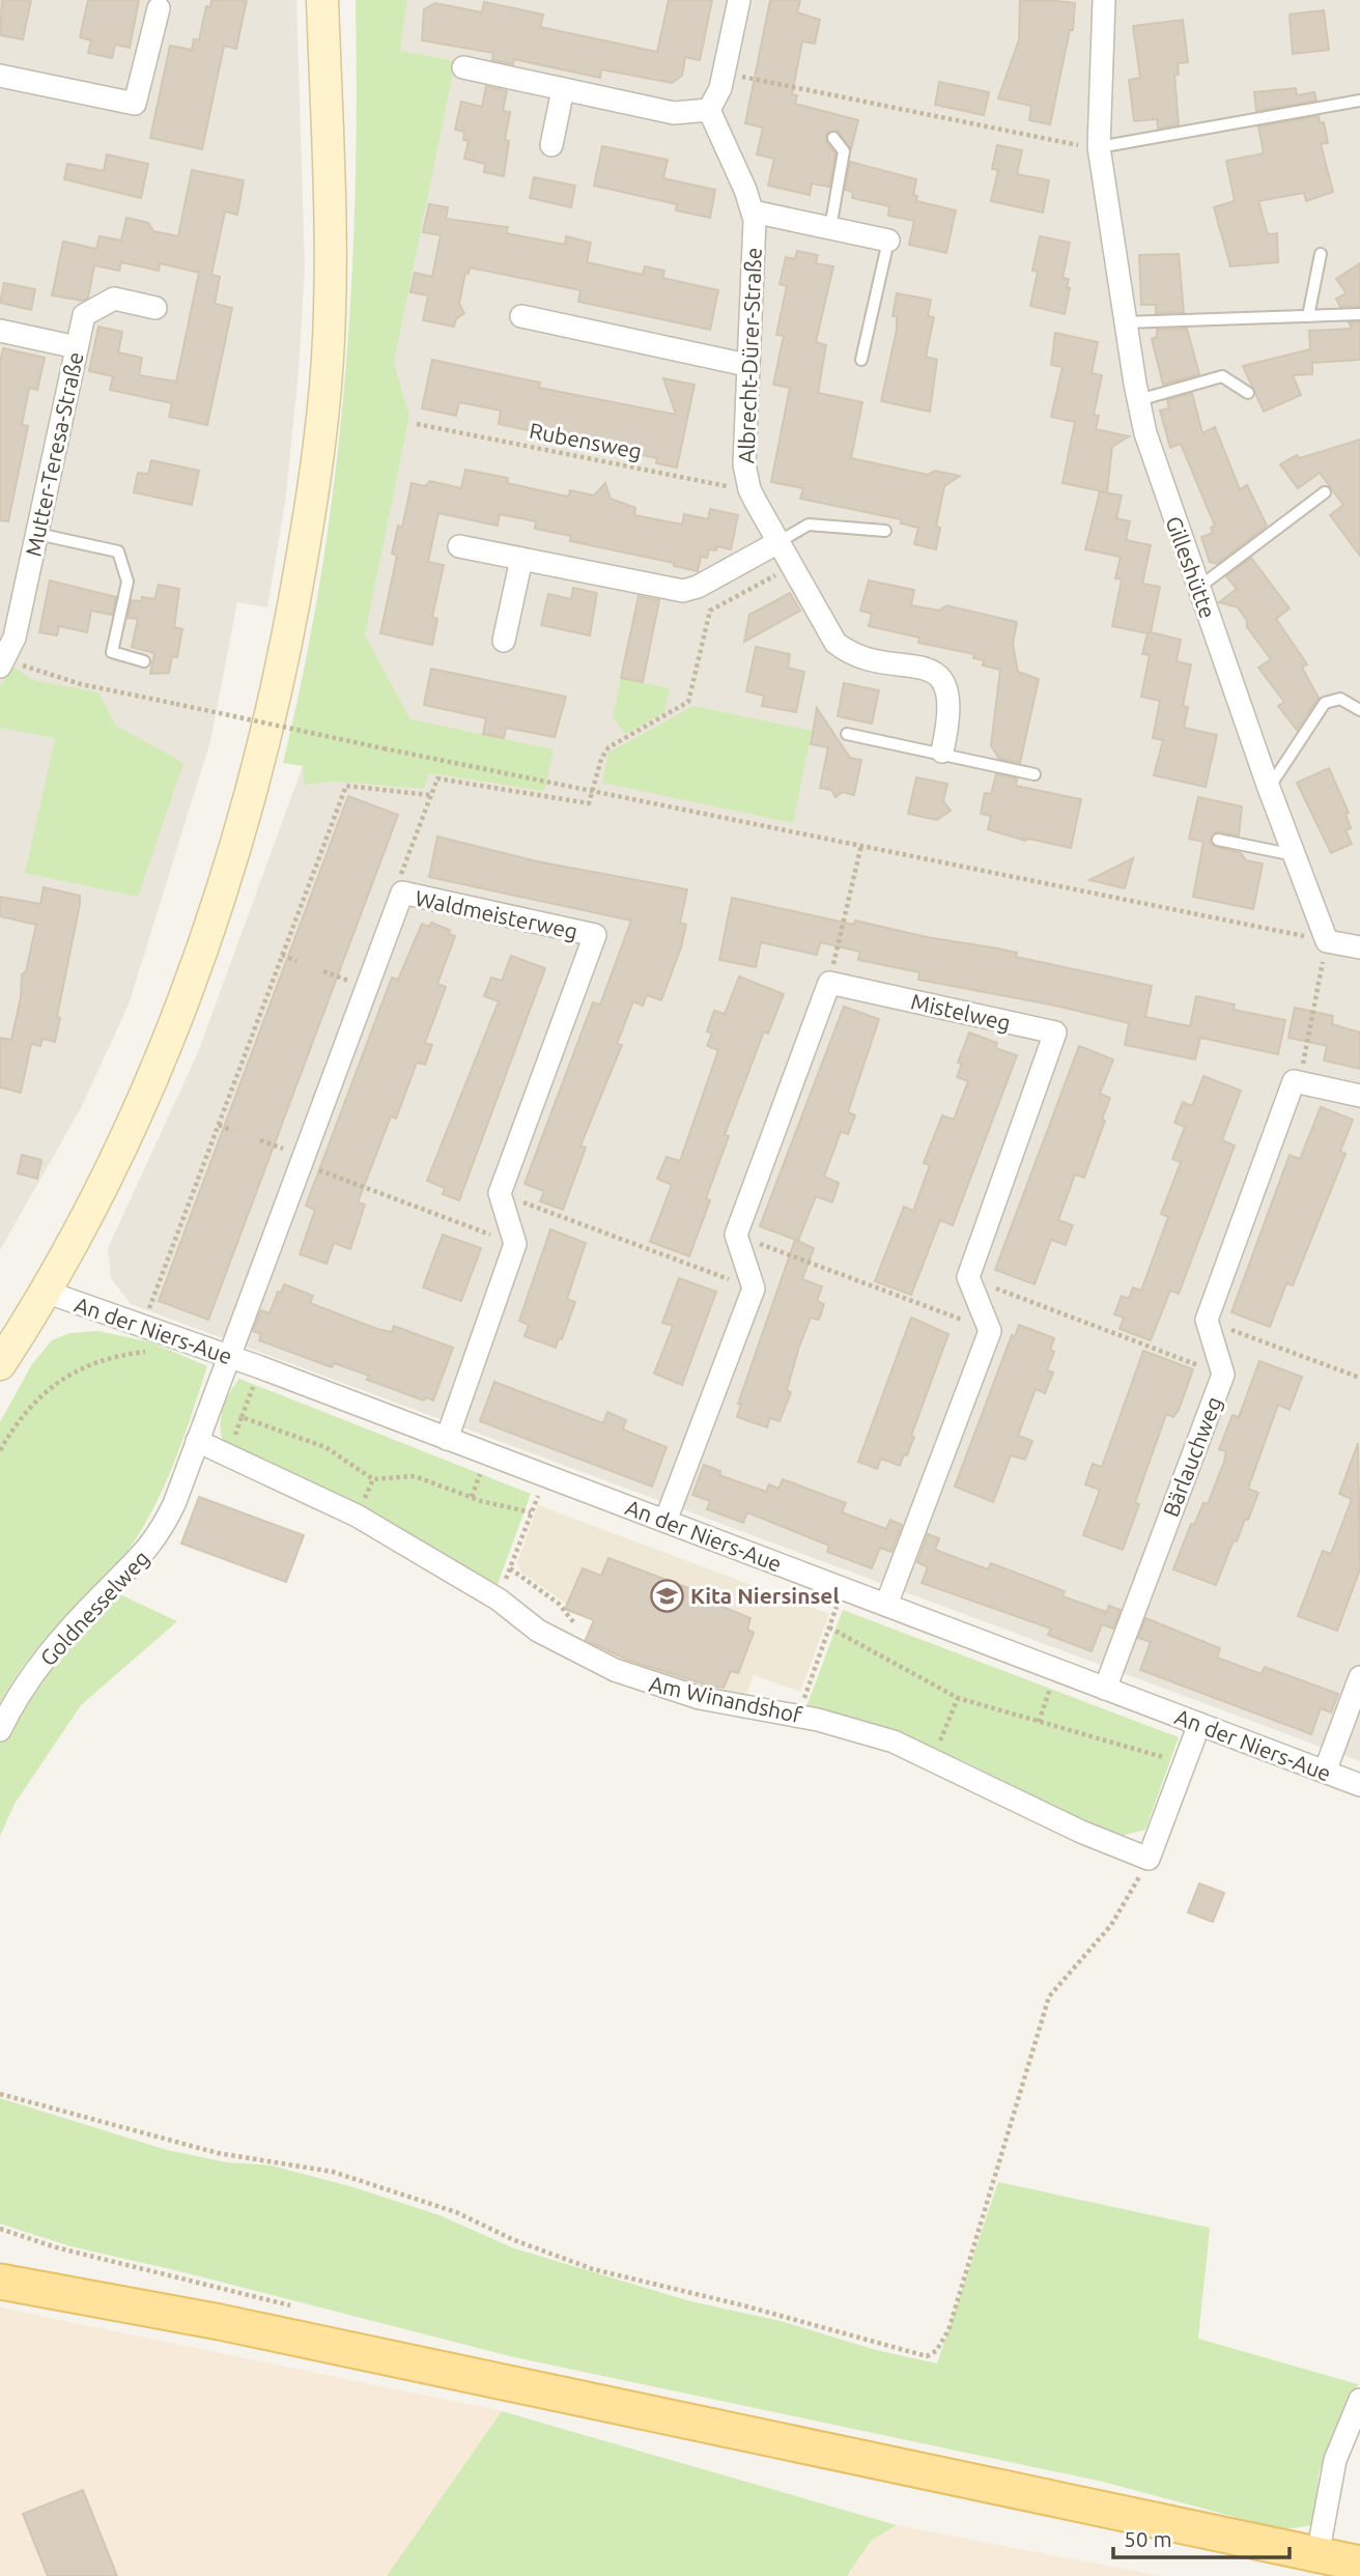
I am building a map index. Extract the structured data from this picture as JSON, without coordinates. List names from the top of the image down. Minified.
{"streets":{"street":["Albrecht-Dürer-Straße","Mutter-Teresa-Straße","Gilleshütte","Waldmeisterweg","Mistelweg","An der Niers-Aue","Bärlauchweg","Goldnesselweg","Am Winandshof"],"path":["Rubensweg"]},"crossings":[["Albrecht-Dürer-Straße","Rubensweg"],["Waldmeisterweg","An der Niers-Aue"],["An der Niers-Aue","Bärlauchweg"],["Goldnesselweg","Am Winandshof"]],"places":{"school or university":["Kita Niersinsel"]},"scale_bar":"50 m"}
